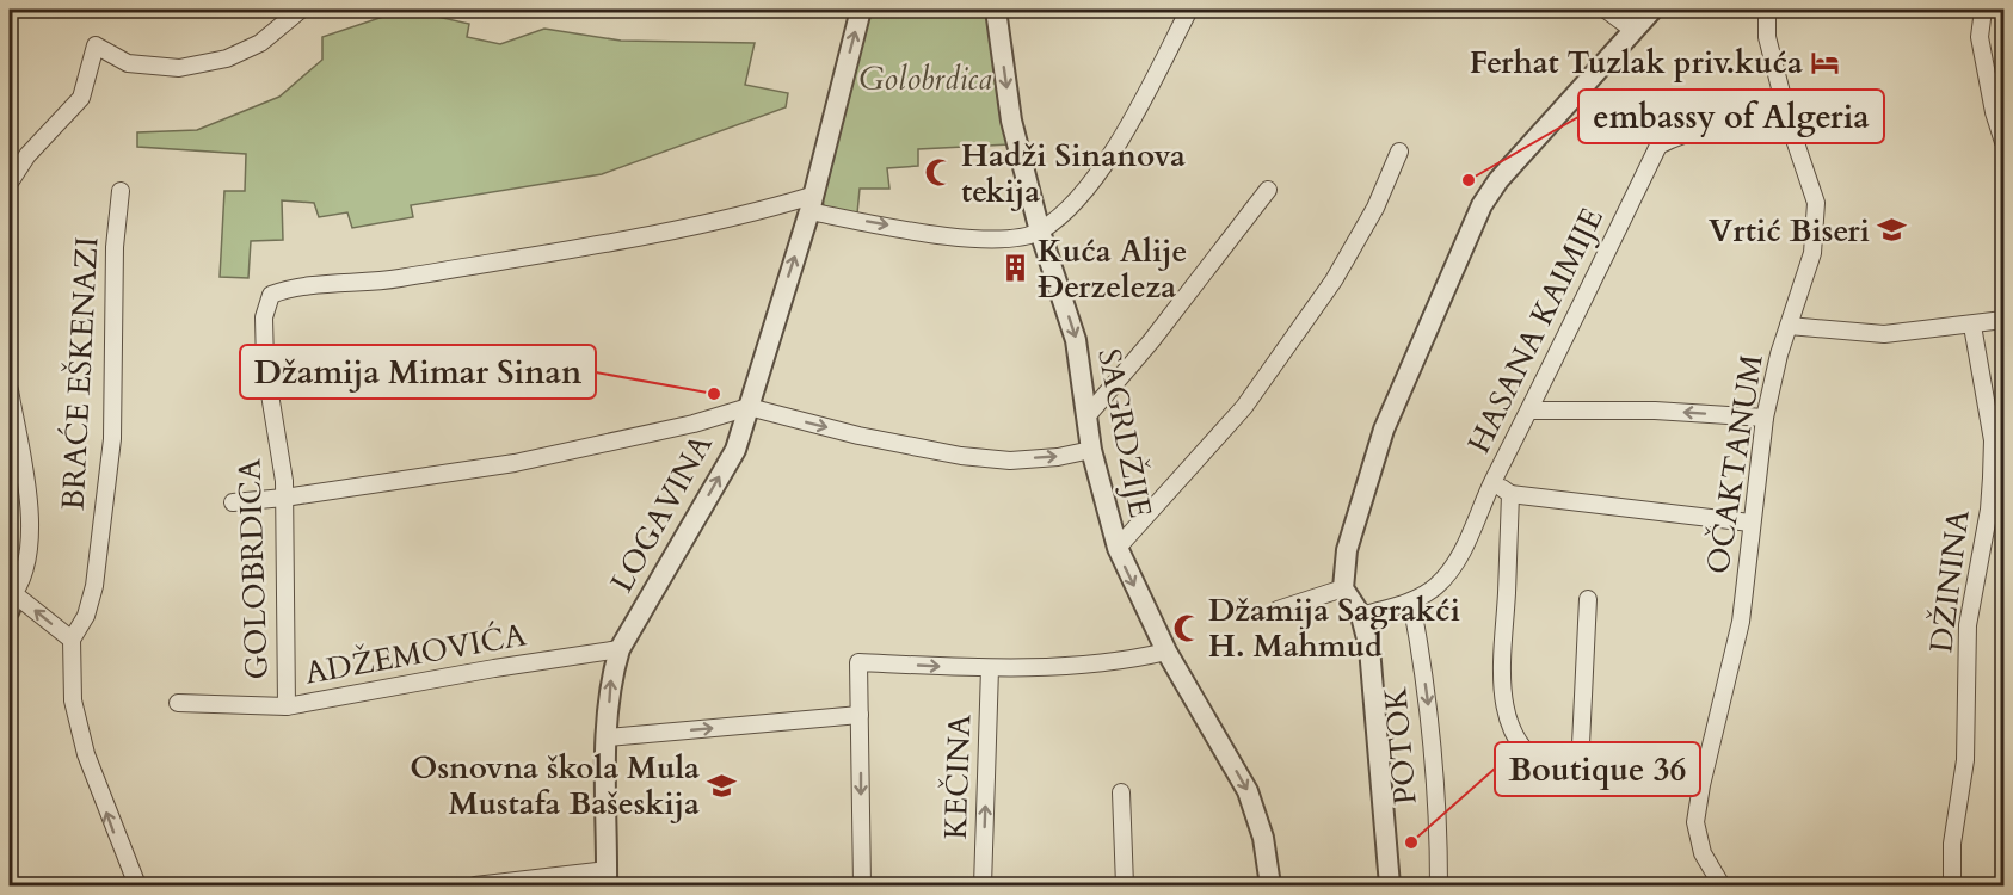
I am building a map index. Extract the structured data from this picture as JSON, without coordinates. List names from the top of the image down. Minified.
{"streets":{"street":["HASANA KAIMIJE","BRAĆE EŠKENAZI","SAGRDŽIJE","OČAKTANUM","LOGAVINA","GOLOBRDICA","DŽININA","ADŽEMOVIĆA","POTOK","KEČINA"]},"crossings":[["HASANA KAIMIJE","OČAKTANUM"],["HASANA KAIMIJE","POTOK"],["LOGAVINA","GOLOBRDICA"],["LOGAVINA","ADŽEMOVIĆA"],["GOLOBRDICA","ADŽEMOVIĆA"]],"one_way":["LOGAVINA"],"parks":["Golobrdica"],"places":{"hotel":["Ferhat Tuzlak priv.kuća"],"mosque":["Hadži Sinanova tekija","Džamija Sagrakći H. Mahmud"],"other":["embassy of Algeria","Džamija Mimar Sinan","Boutique 36"],"school or university":["Vrtić Biseri","Osnovna škola Mula Mustafa Bašeskija"],"building":["Kuća Alije Đerzeleza"]}}
